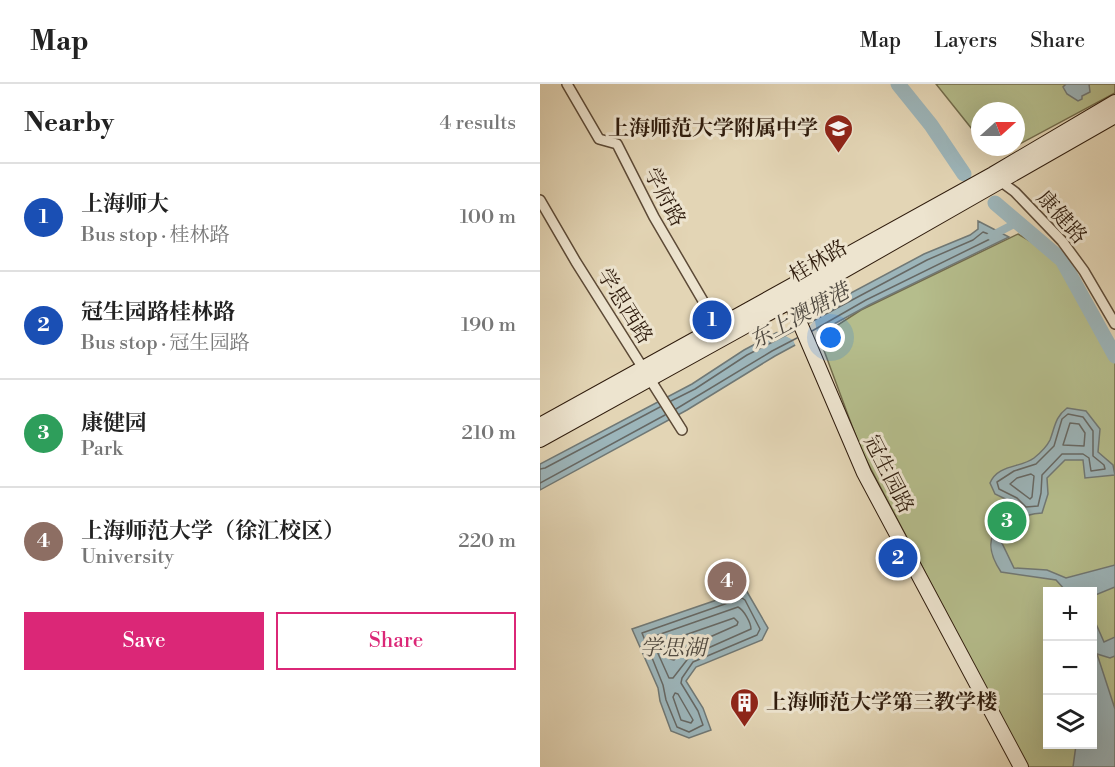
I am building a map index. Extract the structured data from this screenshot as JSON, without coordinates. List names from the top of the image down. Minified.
{"streets":{"main road":["桂林路","冠生园路"],"street":["学府路","康健路","学思西路"]},"crossings":[["康健路","桂林路"],["桂林路","学思西路"],["桂林路","冠生园路"]],"water":["东上澳塘港","学思湖"],"places":{"school or university":["上海师范大学附属中学"],"building":["上海师范大学第三教学楼"]},"north":"right","page":{"header":"Map","nav":["Map","Layers","Share"],"heading":["Nearby","4 results"],"list":[{"mark":"1","name":"上海师大","note":"Bus stop · 桂林路","value":"100 m"},{"mark":"2","name":"冠生园路桂林路","note":"Bus stop · 冠生园路","value":"190 m"},{"mark":"3","name":"康健园","note":"Park","value":"210 m"},{"mark":"4","name":"上海师范大学（徐汇校区）","note":"University","value":"220 m"}],"pins":["1","3","2","4"],"map_buttons":["+","−"],"buttons":["Save","Share"]}}
